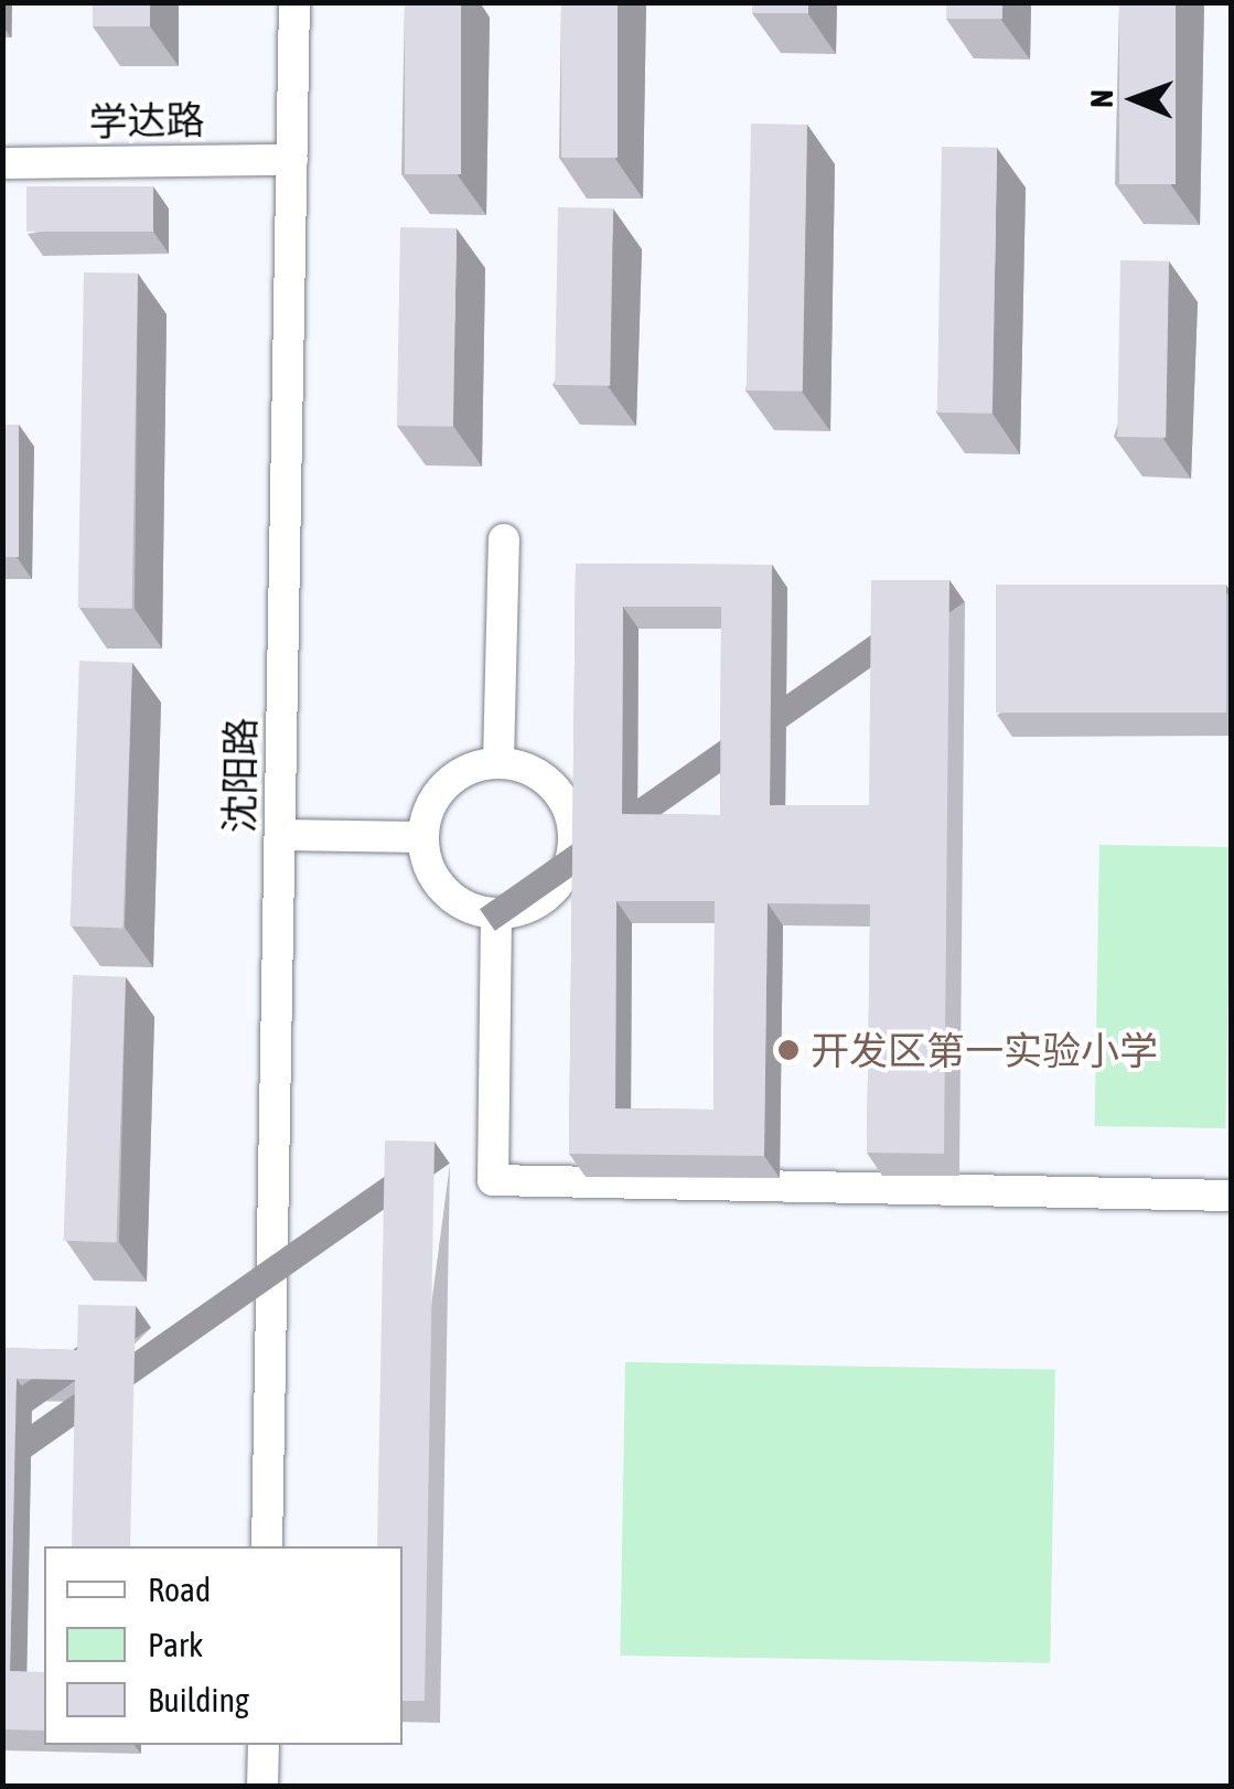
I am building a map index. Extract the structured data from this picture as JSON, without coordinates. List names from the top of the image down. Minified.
{"streets":{"street":["学达路","沈阳路"]},"crossings":[["学达路","沈阳路"]],"places":["开发区第一实验小学"],"legend":["Road","Park","Building"],"north":"left"}
